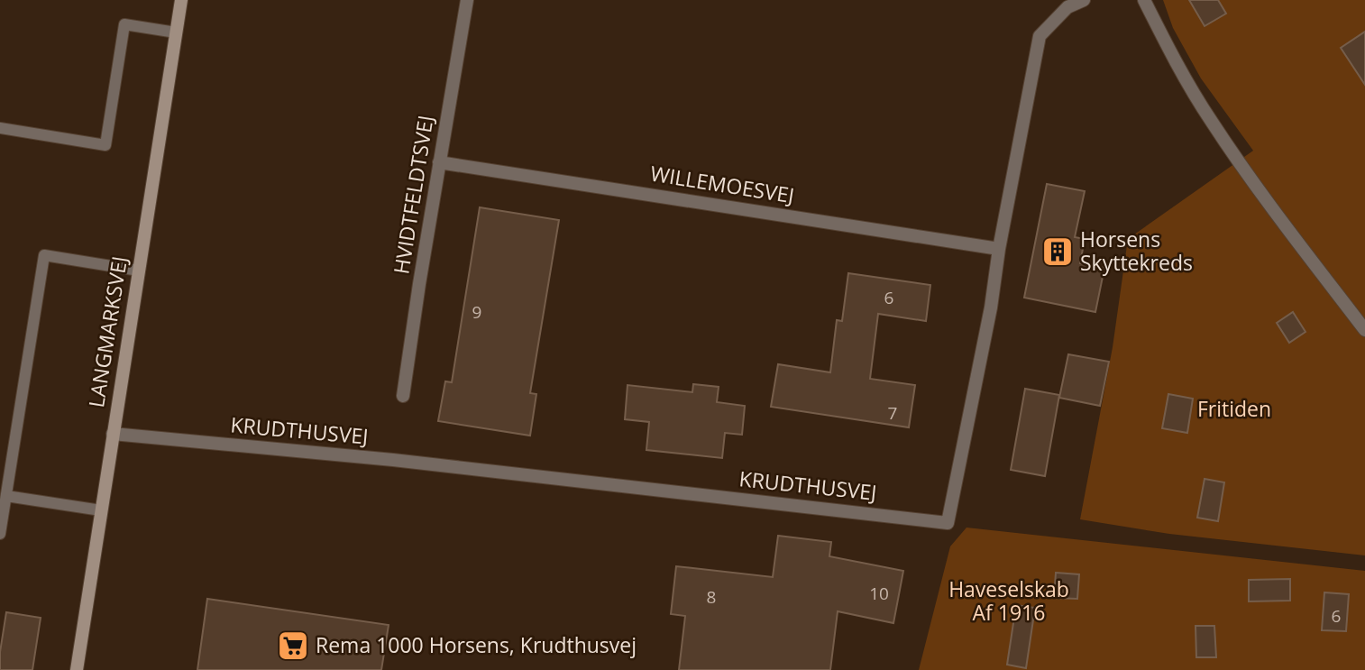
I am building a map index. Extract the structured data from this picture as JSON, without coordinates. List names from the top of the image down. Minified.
{"streets":{"main road":["LANGMARKSVEJ"],"street":["WILLEMOESVEJ","HVIDTFELDTSVEJ","KRUDTHUSVEJ"]},"crossings":[["WILLEMOESVEJ","HVIDTFELDTSVEJ"],["WILLEMOESVEJ","KRUDTHUSVEJ"],["LANGMARKSVEJ","KRUDTHUSVEJ"]],"parks":["Fritiden","Haveselskab Af 1916"],"places":{"building":["Horsens Skyttekreds"],"supermarket":["Rema 1000 Horsens, Krudthusvej"]},"house_numbers":["6","9","7","10","8","6"]}
